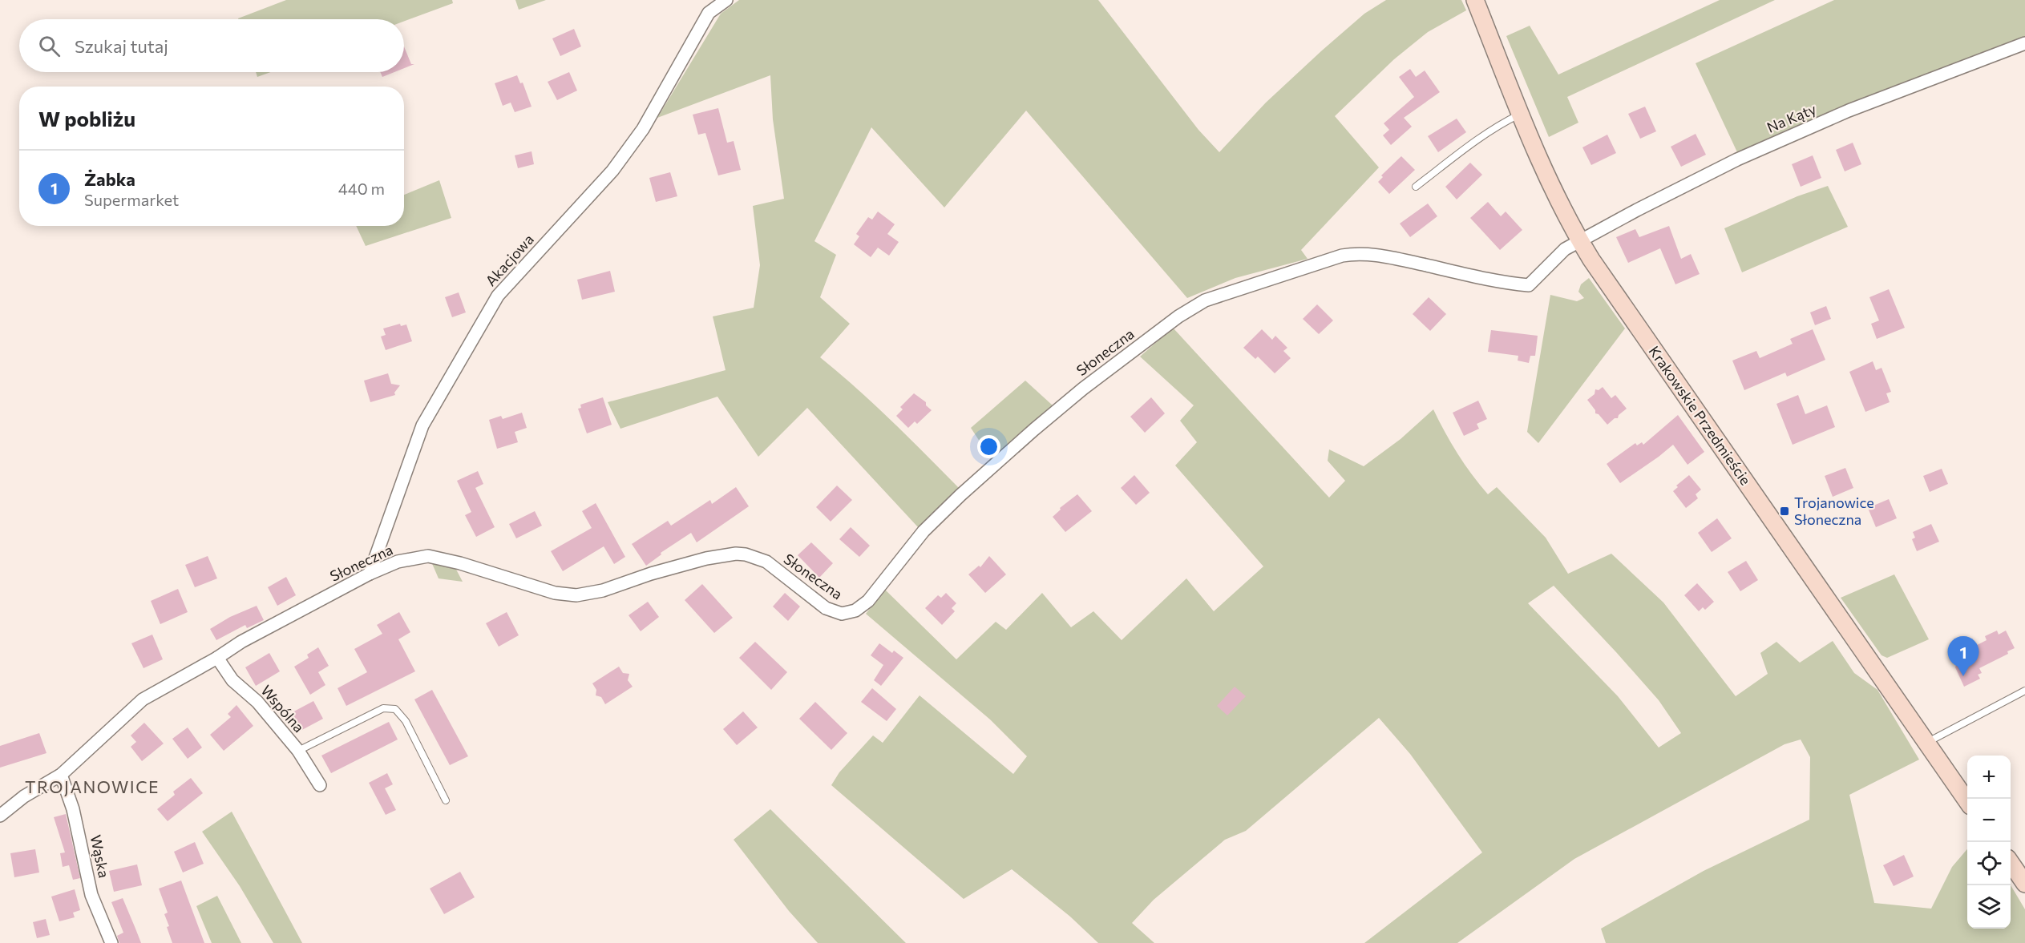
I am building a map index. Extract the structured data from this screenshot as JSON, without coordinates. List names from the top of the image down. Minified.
{"streets":{"main road":["Krakowskie Przedmieście"],"street":["Na Kąty","Akacjowa","Słoneczna","Wspólna","Wąska"]},"crossings":[["Na Kąty","Słoneczna"],["Na Kąty","Krakowskie Przedmieście"],["Akacjowa","Słoneczna"],["Słoneczna","Krakowskie Przedmieście"],["Słoneczna","Wspólna"],["Słoneczna","Wąska"]],"districts":["TROJANOWICE"],"places":{"transit":["Trojanowice Słoneczna"]},"page":{"search":"Szukaj tutaj","heading":"W pobliżu","list":[{"mark":"1","name":"Żabka","note":"Supermarket","value":"440 m"}],"pins":"1","map_buttons":["+","−"]}}
